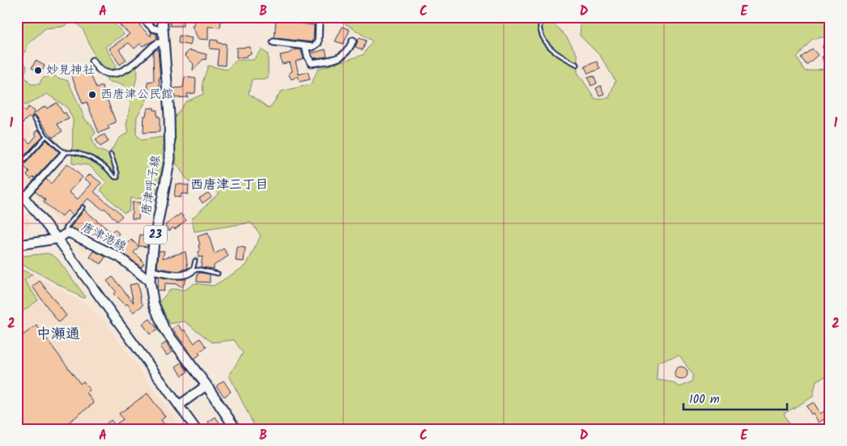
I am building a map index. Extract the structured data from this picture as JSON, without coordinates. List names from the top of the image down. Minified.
{"streets":{"main road":["唐津呼子線","23"],"street":["唐津港線"]},"crossings":[["唐津呼子線","唐津港線"]],"districts":["西唐津三丁目","中瀬通"],"places":["妙見神社","西唐津公民館"],"scale_bar":"100 m","grid":{"columns":["A","B","C","D","E"],"rows":["1","2"]}}
